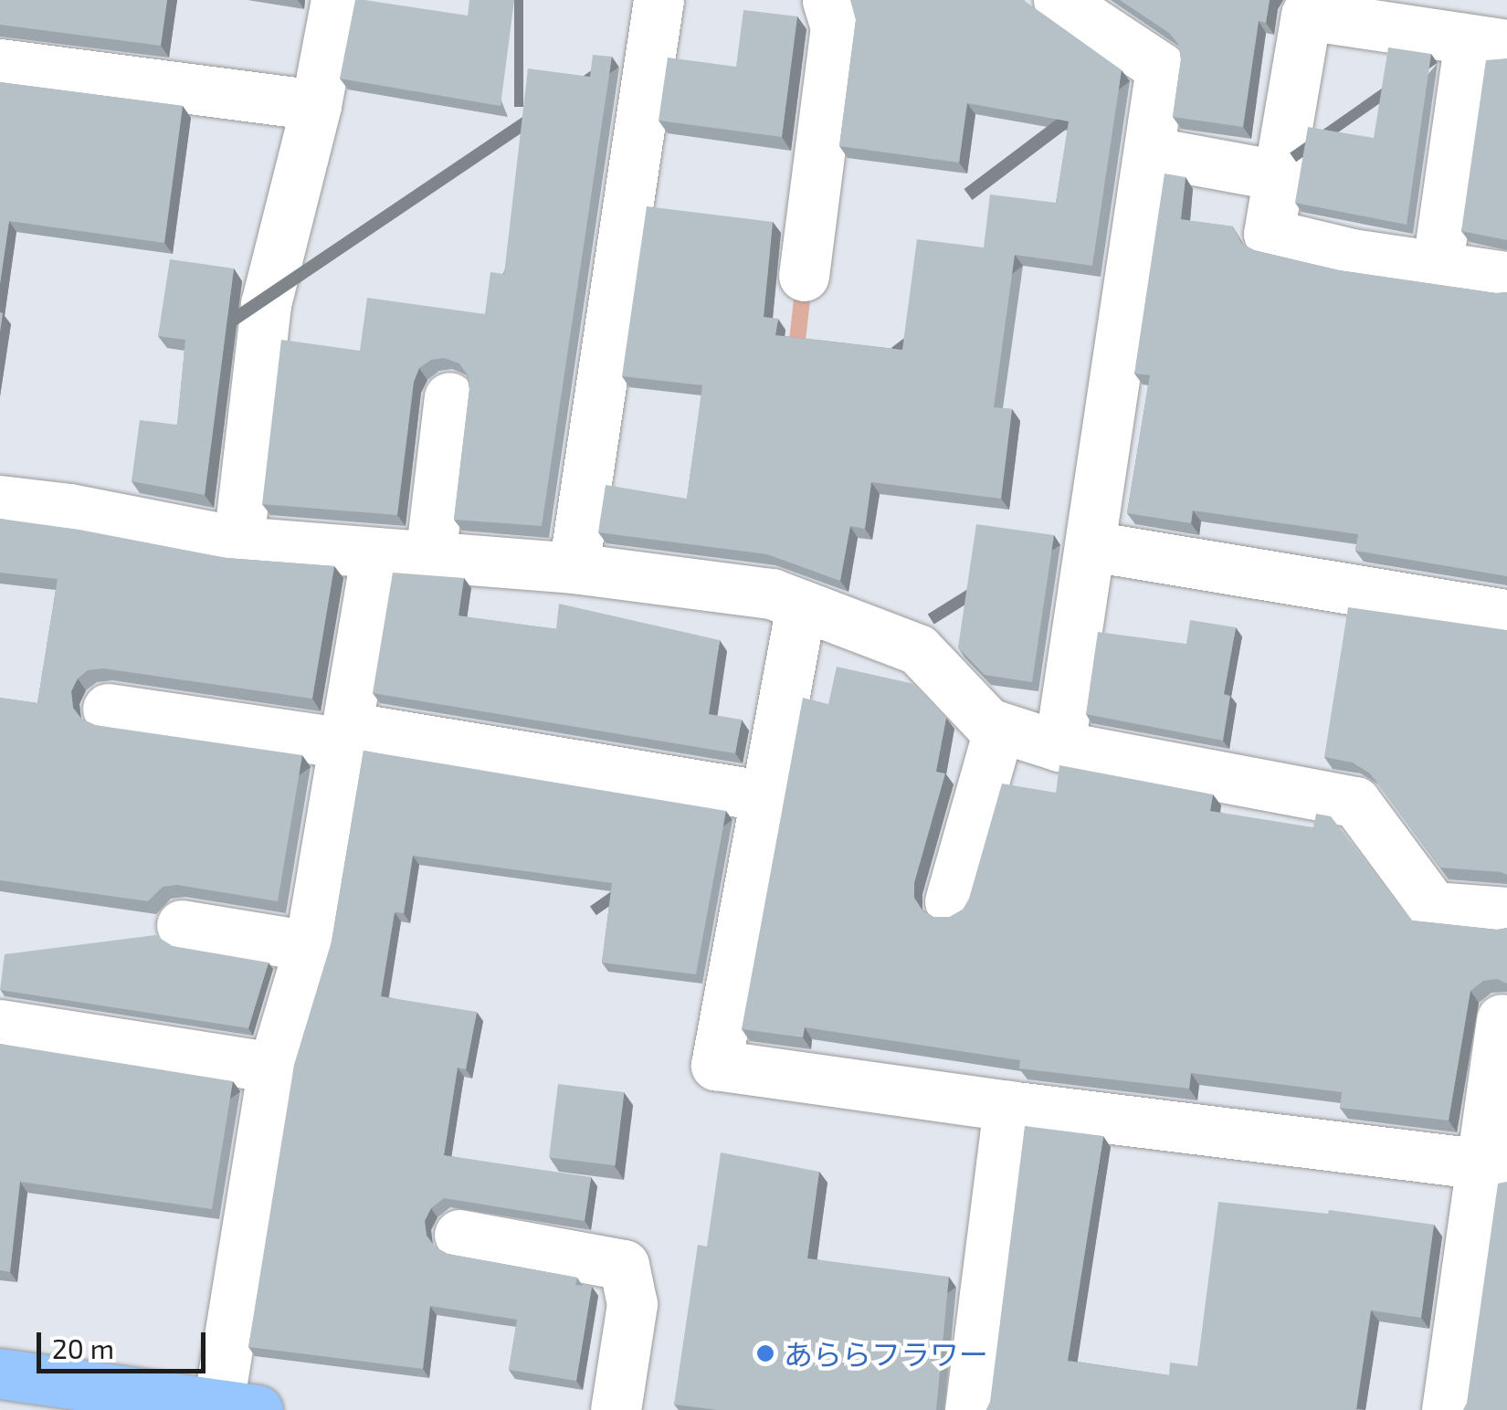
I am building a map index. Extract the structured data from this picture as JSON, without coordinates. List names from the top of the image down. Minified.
{"places":["あららフラワー"],"scale_bar":"20 m"}
